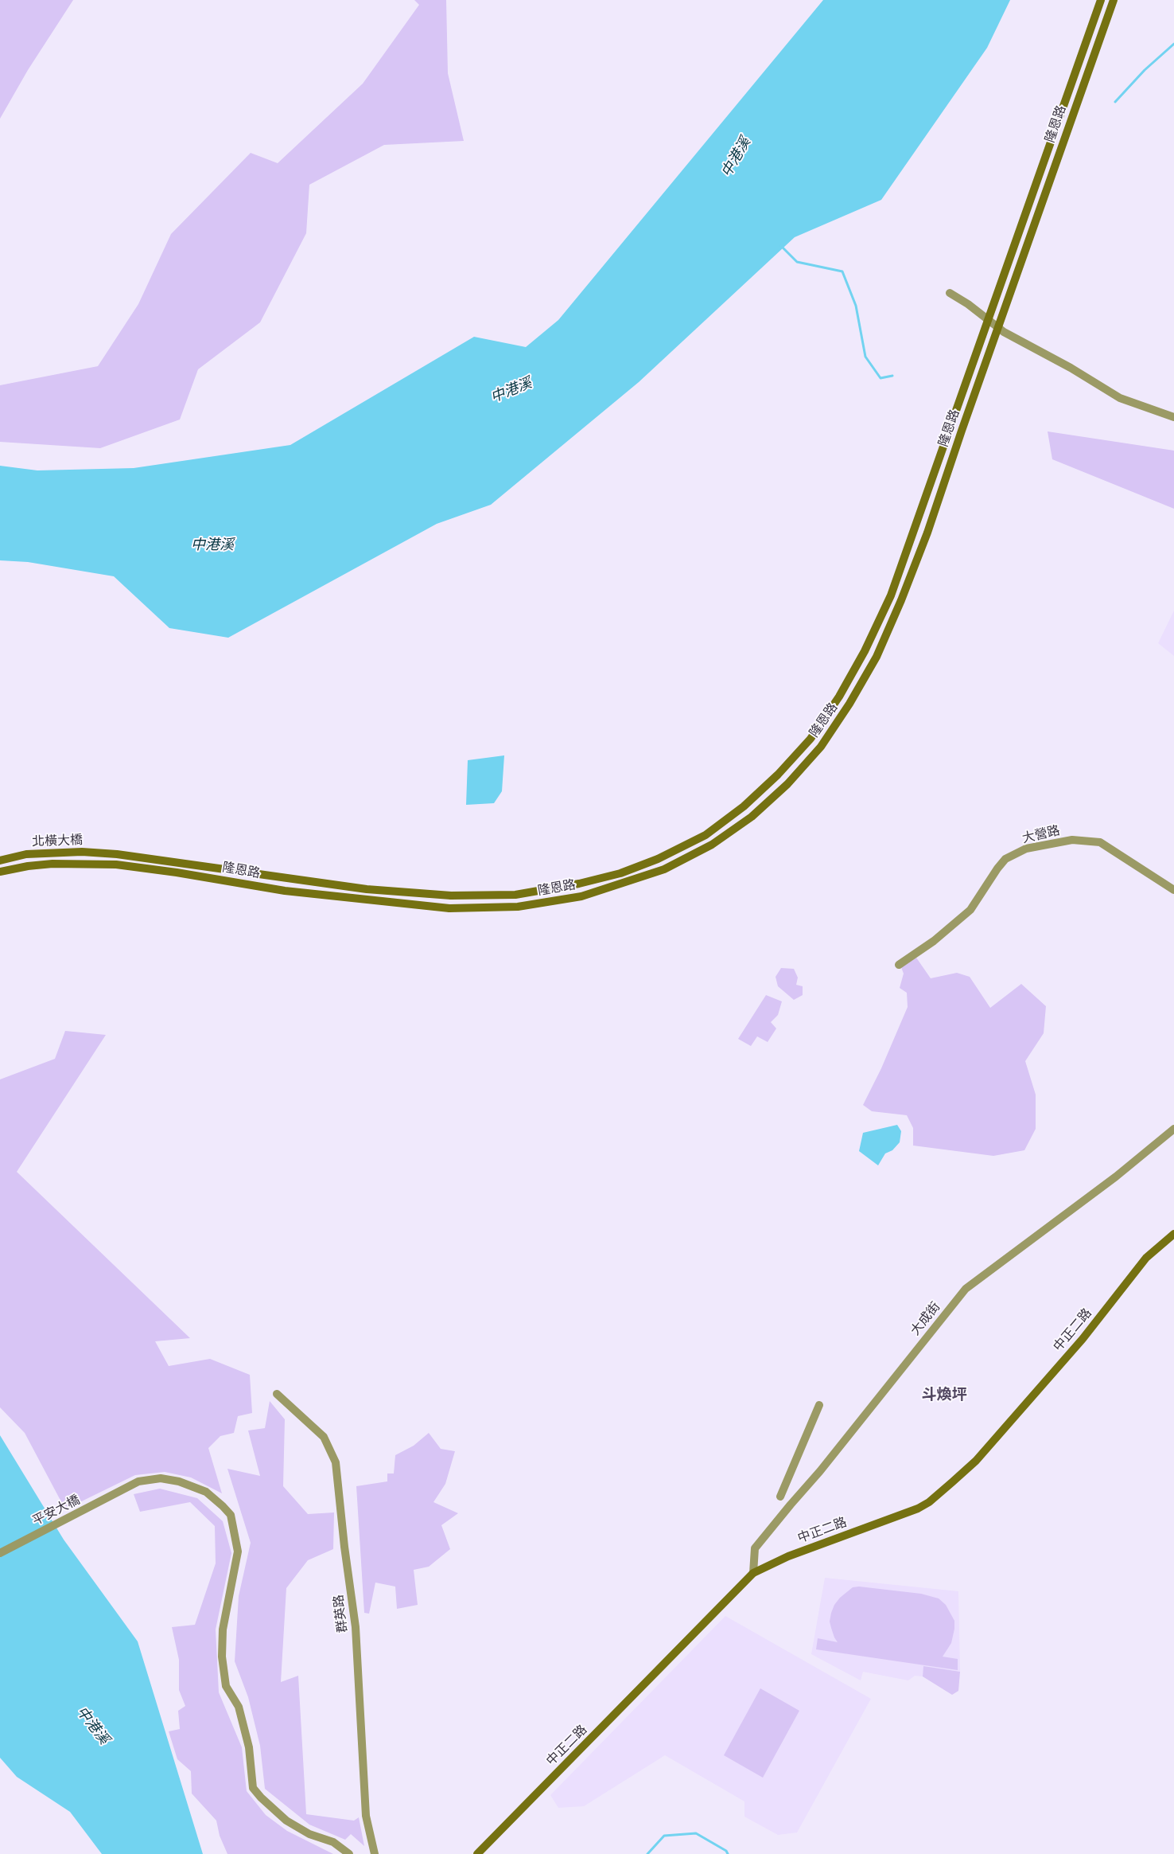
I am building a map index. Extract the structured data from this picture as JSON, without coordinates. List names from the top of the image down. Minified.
{"streets":{"main road":["隆恩路","北橫大橋","中正二路"],"street":["大營路","大成街","平安大橋","群英路"]},"crossings":[["隆恩路","北橫大橋"],["大成街","中正二路"]],"districts":["斗煥坪"],"water":["中港溪"]}
